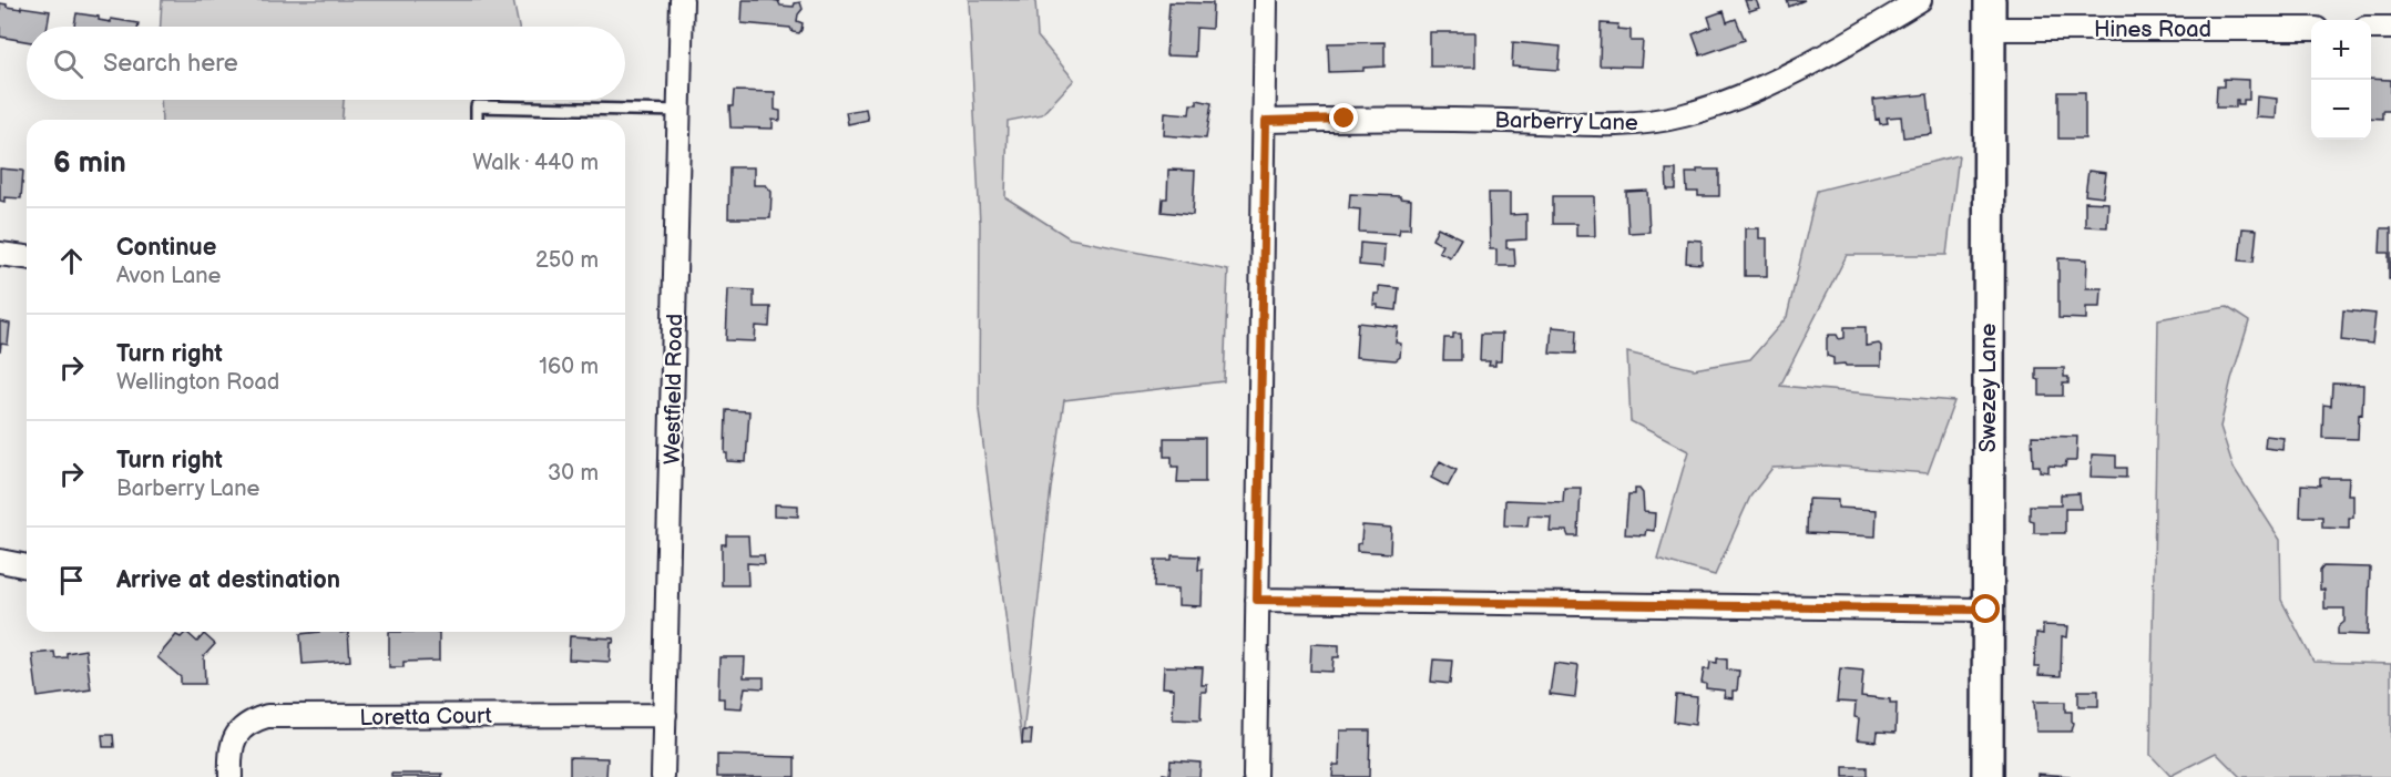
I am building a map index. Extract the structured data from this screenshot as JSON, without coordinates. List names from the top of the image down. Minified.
{"streets":{"street":["Hines Road","Barberry Lane","Swezey Lane","Westfield Road","Loretta Court"]},"crossings":[["Hines Road","Swezey Lane"],["Westfield Road","Loretta Court"]],"page":{"map_buttons":["+","−"],"search":"Search here","heading":["6 min","Walk · 440 m"],"list":[["Continue","Avon Lane","250 m"],["Turn right","Wellington Road","160 m"],["Turn right","Barberry Lane","30 m"],"Arrive at destination"]}}
